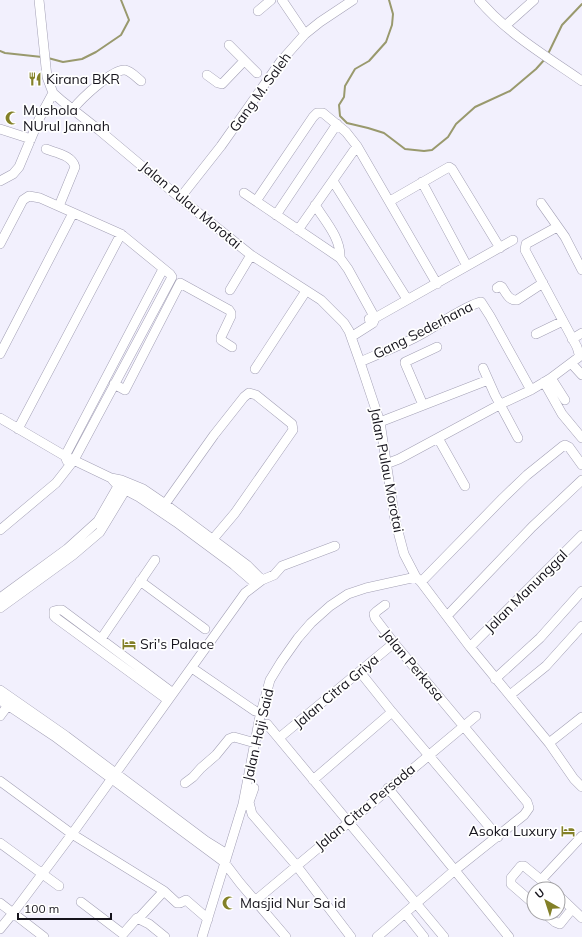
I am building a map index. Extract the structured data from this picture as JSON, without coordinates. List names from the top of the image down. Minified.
{"streets":{"street":["Gang M. Saleh","Jalan Pulau Morotai","Gang Sederhana","Jalan Manunggal","Jalan Perkasa","Jalan Citra Griya","Jalan Haji Said","Jalan Citra Persada"]},"crossings":[["Gang M. Saleh","Jalan Pulau Morotai"],["Jalan Pulau Morotai","Gang Sederhana"],["Jalan Pulau Morotai","Jalan Manunggal"],["Jalan Pulau Morotai","Jalan Haji Said"],["Jalan Perkasa","Jalan Citra Griya"],["Jalan Perkasa","Jalan Citra Persada"]],"places":{"restaurant":["Kirana BKR"],"mosque":["Mushola NUrul Jannah","Masjid Nur Sa id"],"hotel":["Sri's Palace","Asoka Luxury"]},"scale_bar":"100 m","north":"top left"}
